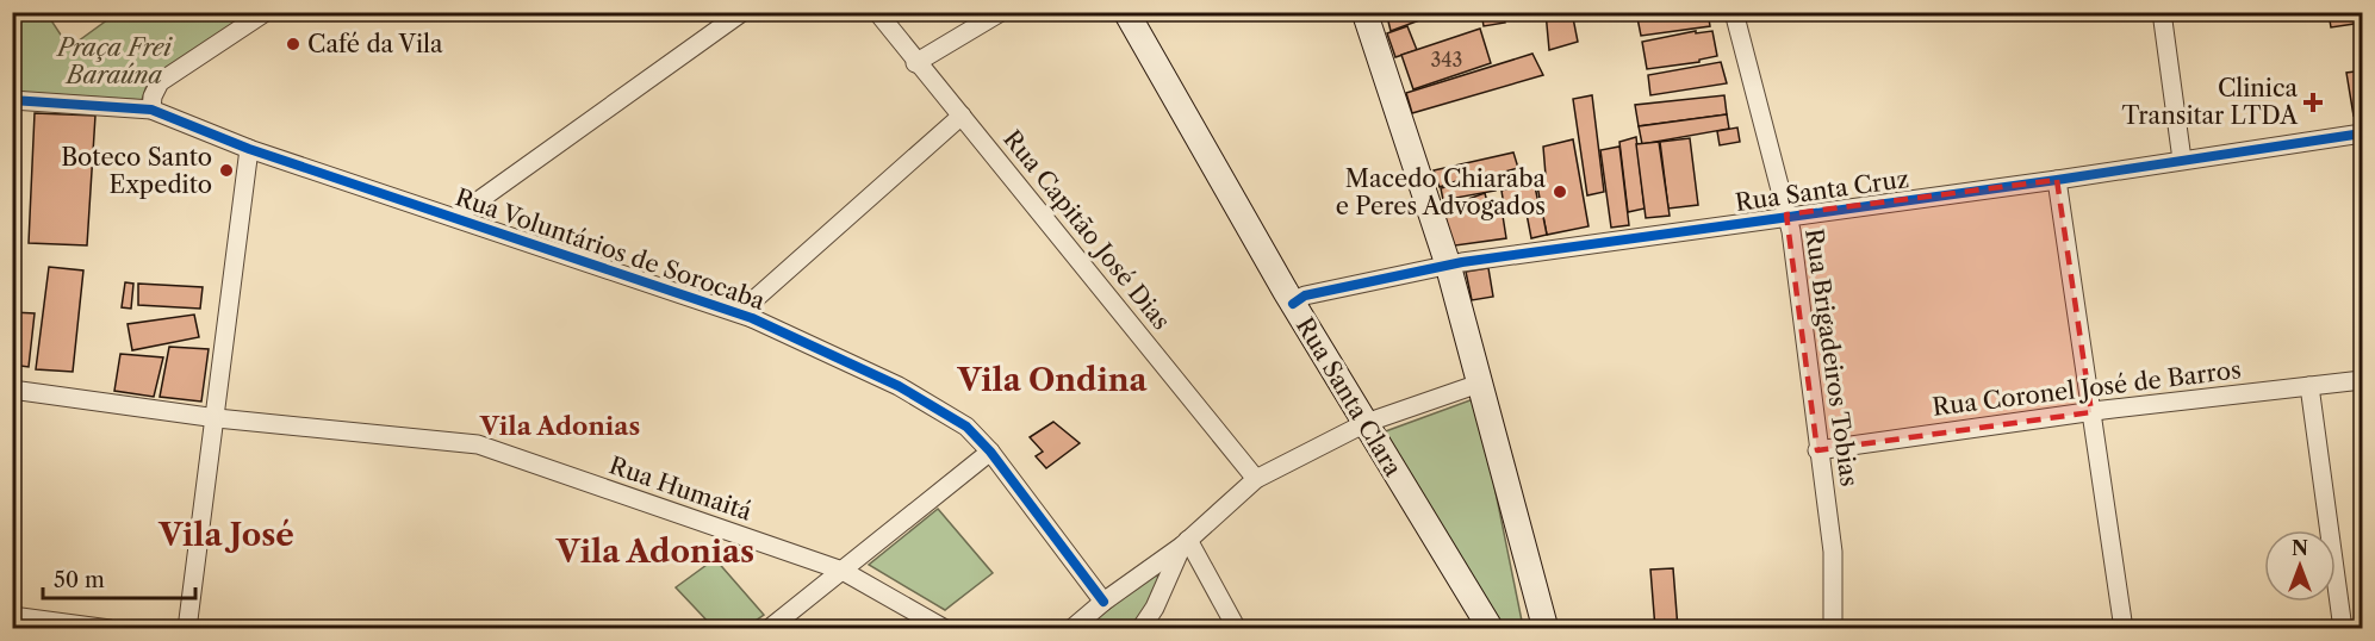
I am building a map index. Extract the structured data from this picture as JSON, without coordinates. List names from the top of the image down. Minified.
{"streets":{"main road":["Rua Santa Clara"],"street":["Rua Santa Cruz","Rua Capitão José Dias","Rua Voluntários de Sorocaba","Rua Brigadeiros Tobias","Rua Coronel José de Barros","Rua Humaitá"]},"crossings":[["Rua Santa Cruz","Rua Brigadeiros Tobias"],["Rua Santa Cruz","Rua Santa Clara"],["Rua Brigadeiros Tobias","Rua Coronel José de Barros"]],"districts":["Vila Ondina","Vila Adonias","Vila José","Vila Adonias"],"parks":["Praça Frei Baraúna"],"places":{"other":["Café da Vila","Boteco Santo Expedito","Macedo Chiaraba e Peres Advogados"],"health":["Clinica Transitar LTDA"]},"house_numbers":["343"],"scale_bar":"50 m","north":"top"}
